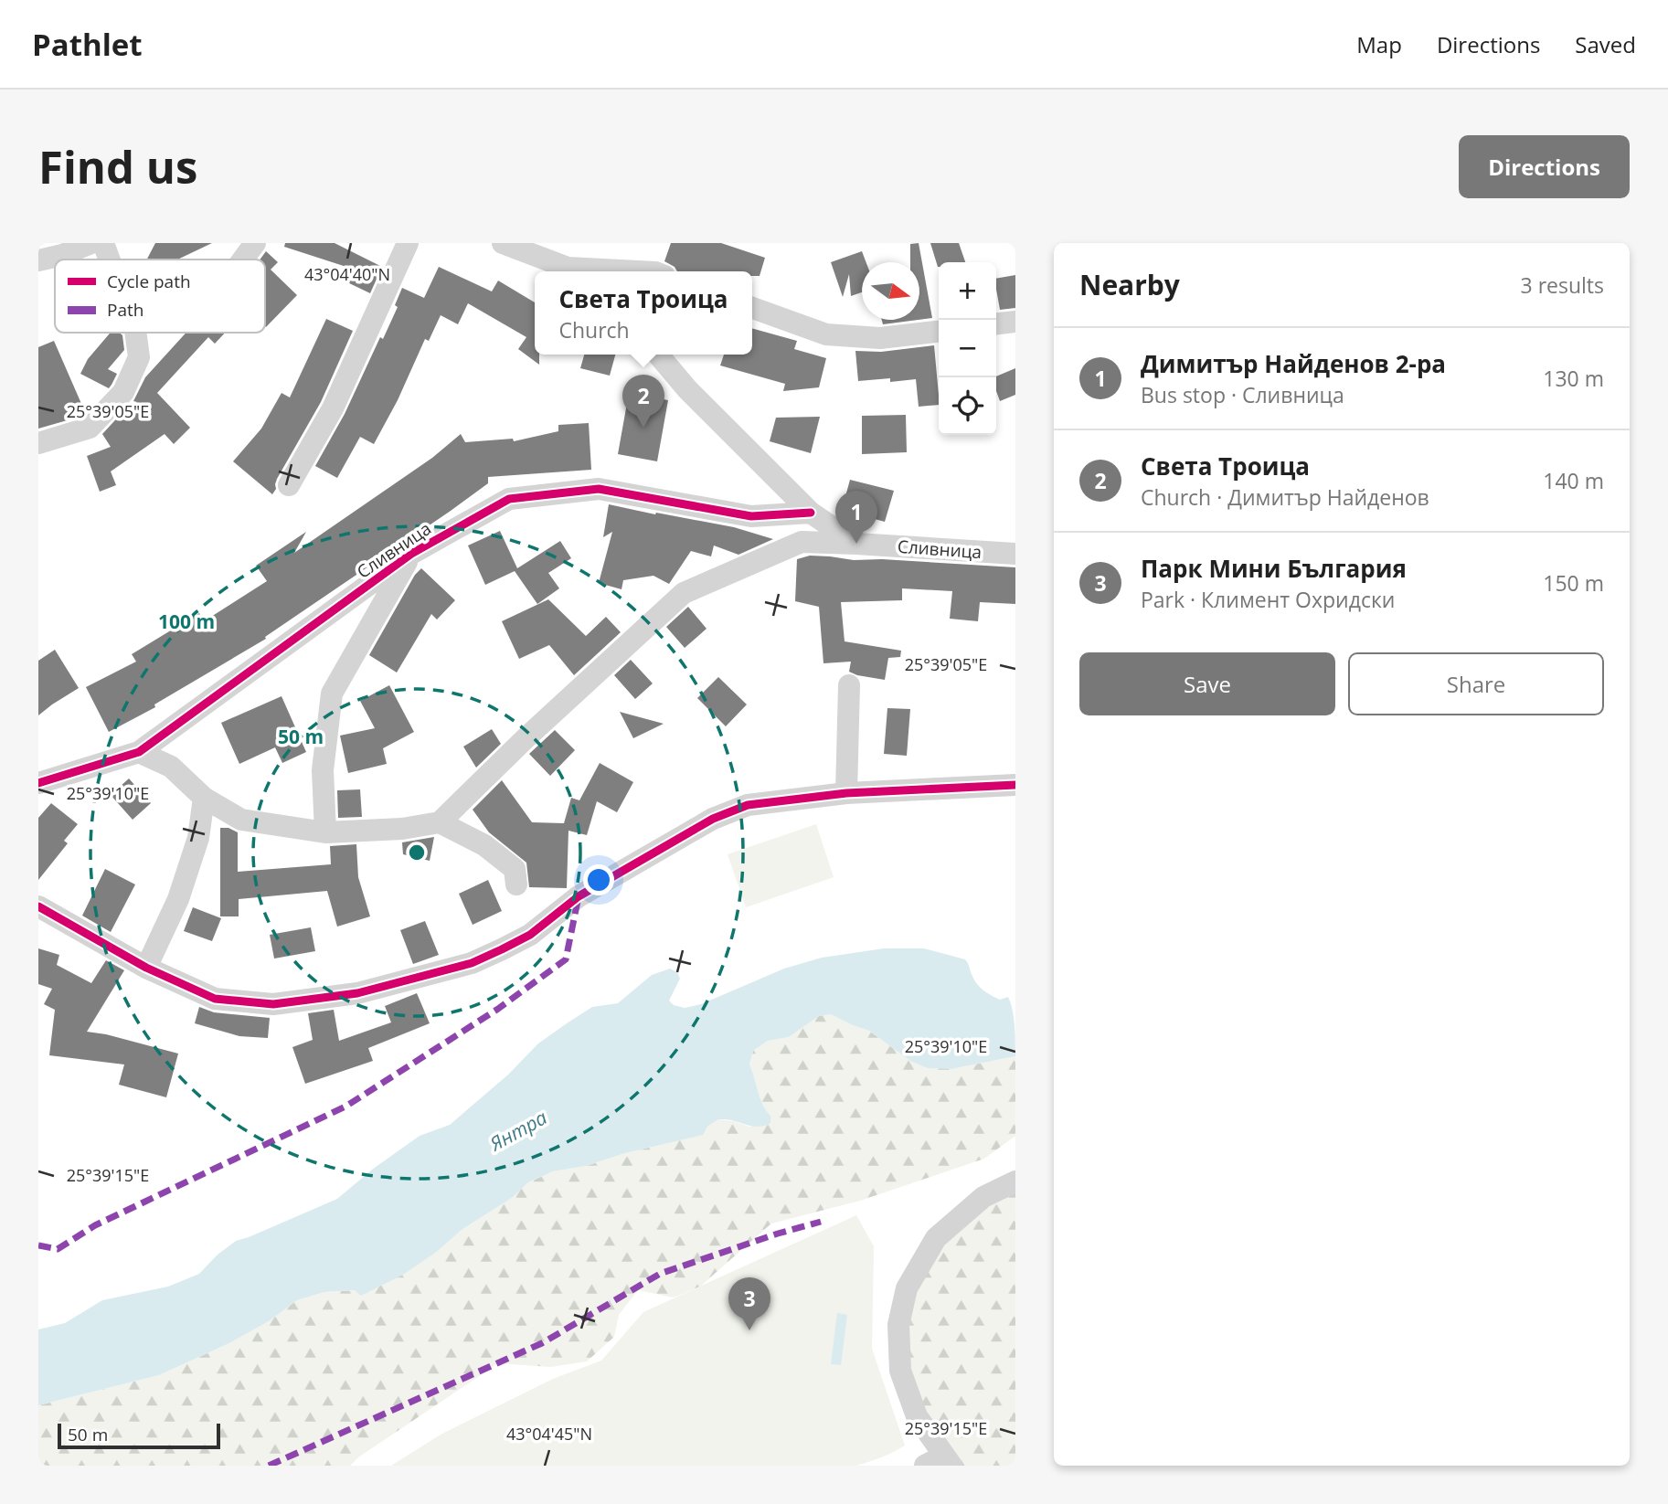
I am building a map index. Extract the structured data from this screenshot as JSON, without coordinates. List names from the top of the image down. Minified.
{"streets":{"street":["Сливница"]},"water":["Янтра"],"legend":["Cycle path","Path"],"scale_bar":"50 m","north":"right","page":{"header":"Pathlet","nav":["Map","Directions","Saved"],"buttons":["Directions",["Save","Share"]],"title":"Find us","heading":["Nearby","3 results"],"map_buttons":["+","−"],"popup":["Света Троица","Church"],"list":[{"mark":"1","name":"Димитър Найденов 2-ра","note":"Bus stop · Сливница","value":"130 m"},{"mark":"2","name":"Света Троица","note":"Church · Димитър Найденов","value":"140 m"},{"mark":"3","name":"Парк Мини България","note":"Park · Климент Охридски","value":"150 m"}],"pins":["2","1","3"],"scale":"50 m"},"coordinates":["43°04'40\"N","25°39'05\"E","25°39'10\"E","25°39'15\"E","43°04'45\"N"],"rings":["100 m","50 m"]}
